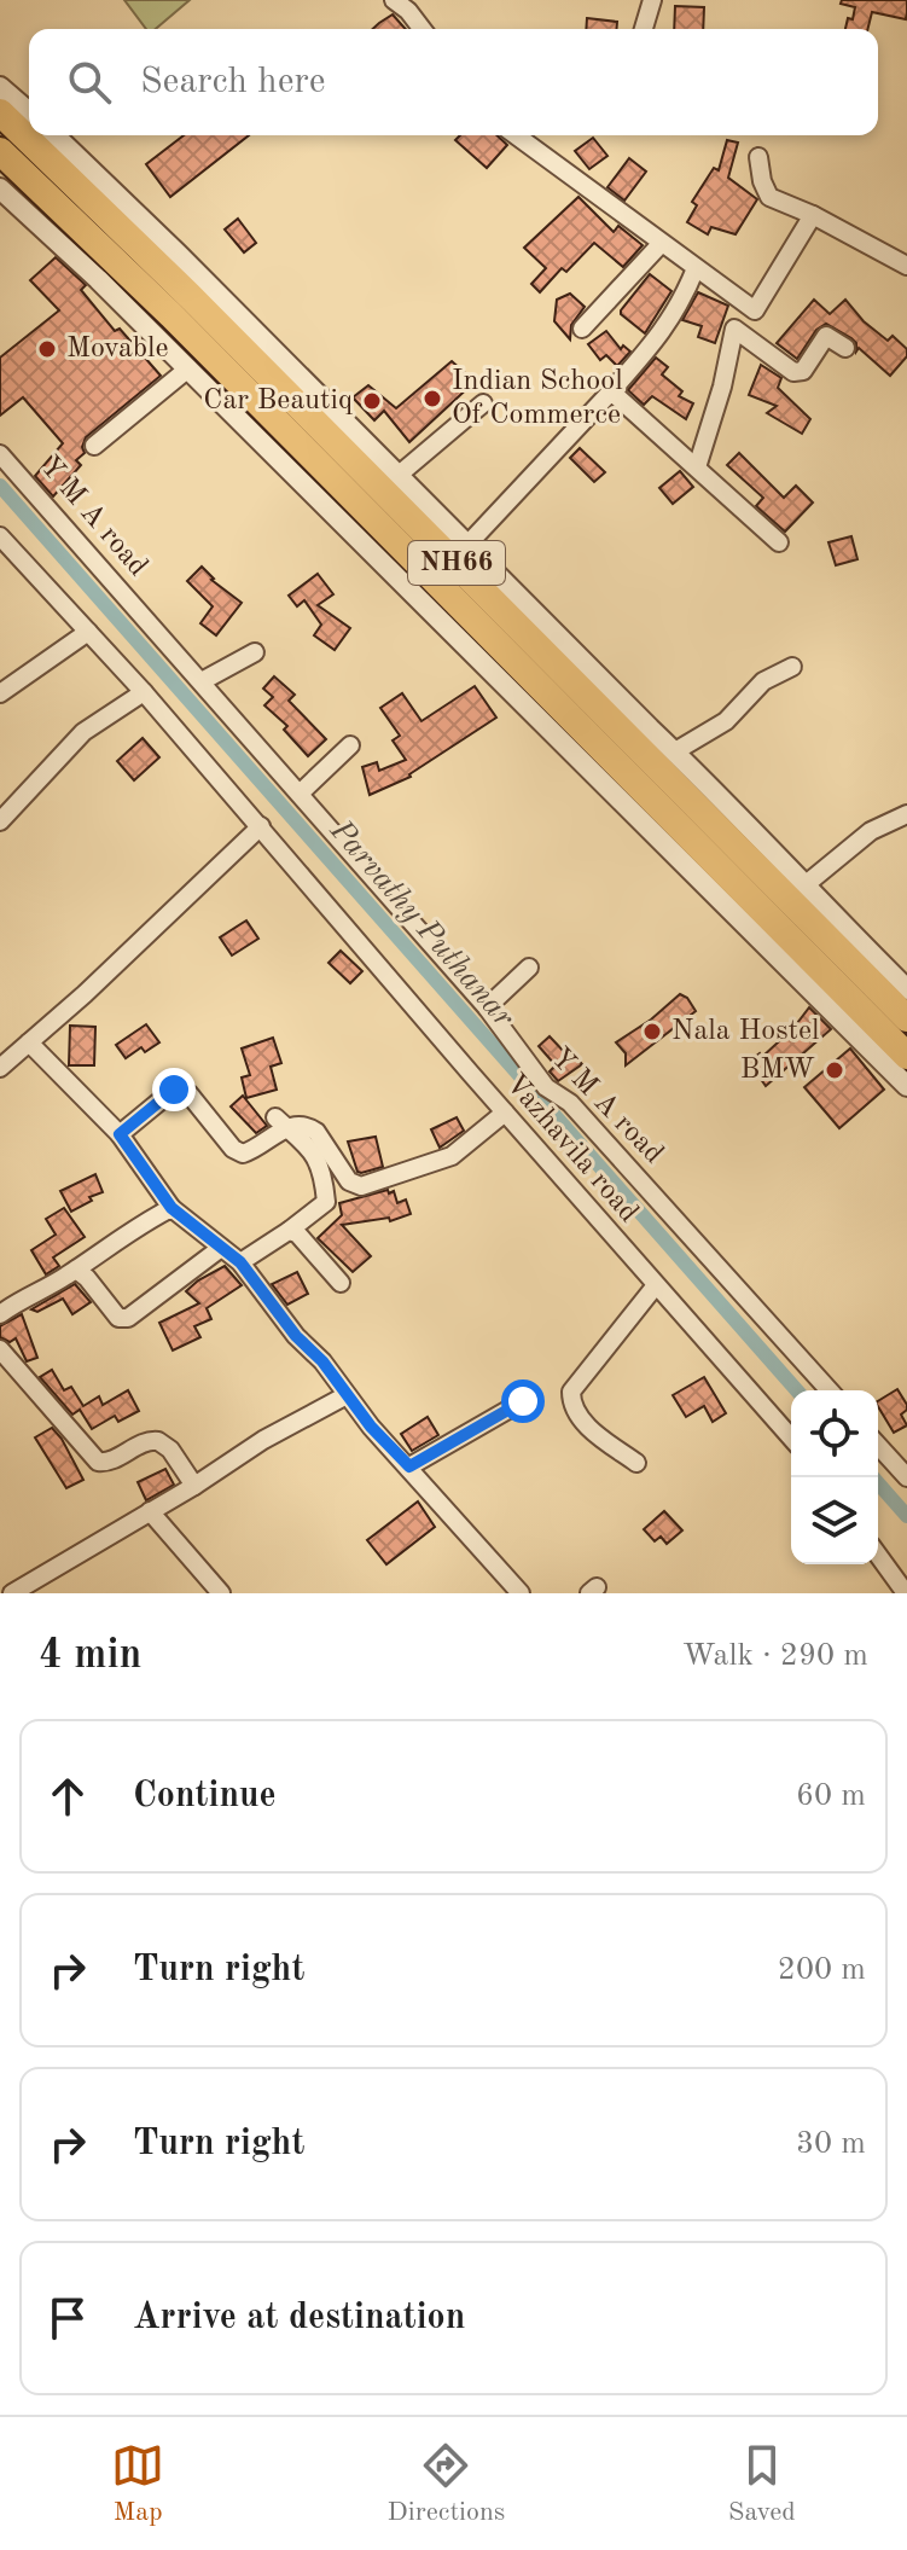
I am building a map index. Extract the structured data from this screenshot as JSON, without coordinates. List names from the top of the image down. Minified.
{"streets":{"highway":["NH66"],"street":["Y M A road","Vazhavila road"]},"water":["Parvathy Puthanar"],"places":["Movable","Indian School Of Commerce","Car Beautiq","Nala Hostel","BMW"],"page":{"search":"Search here","heading":["4 min","Walk · 290 m"],"list":[["Continue","60 m"],["Turn right","200 m"],["Turn right","30 m"],"Arrive at destination"],"nav":["Map","Directions","Saved"]}}
